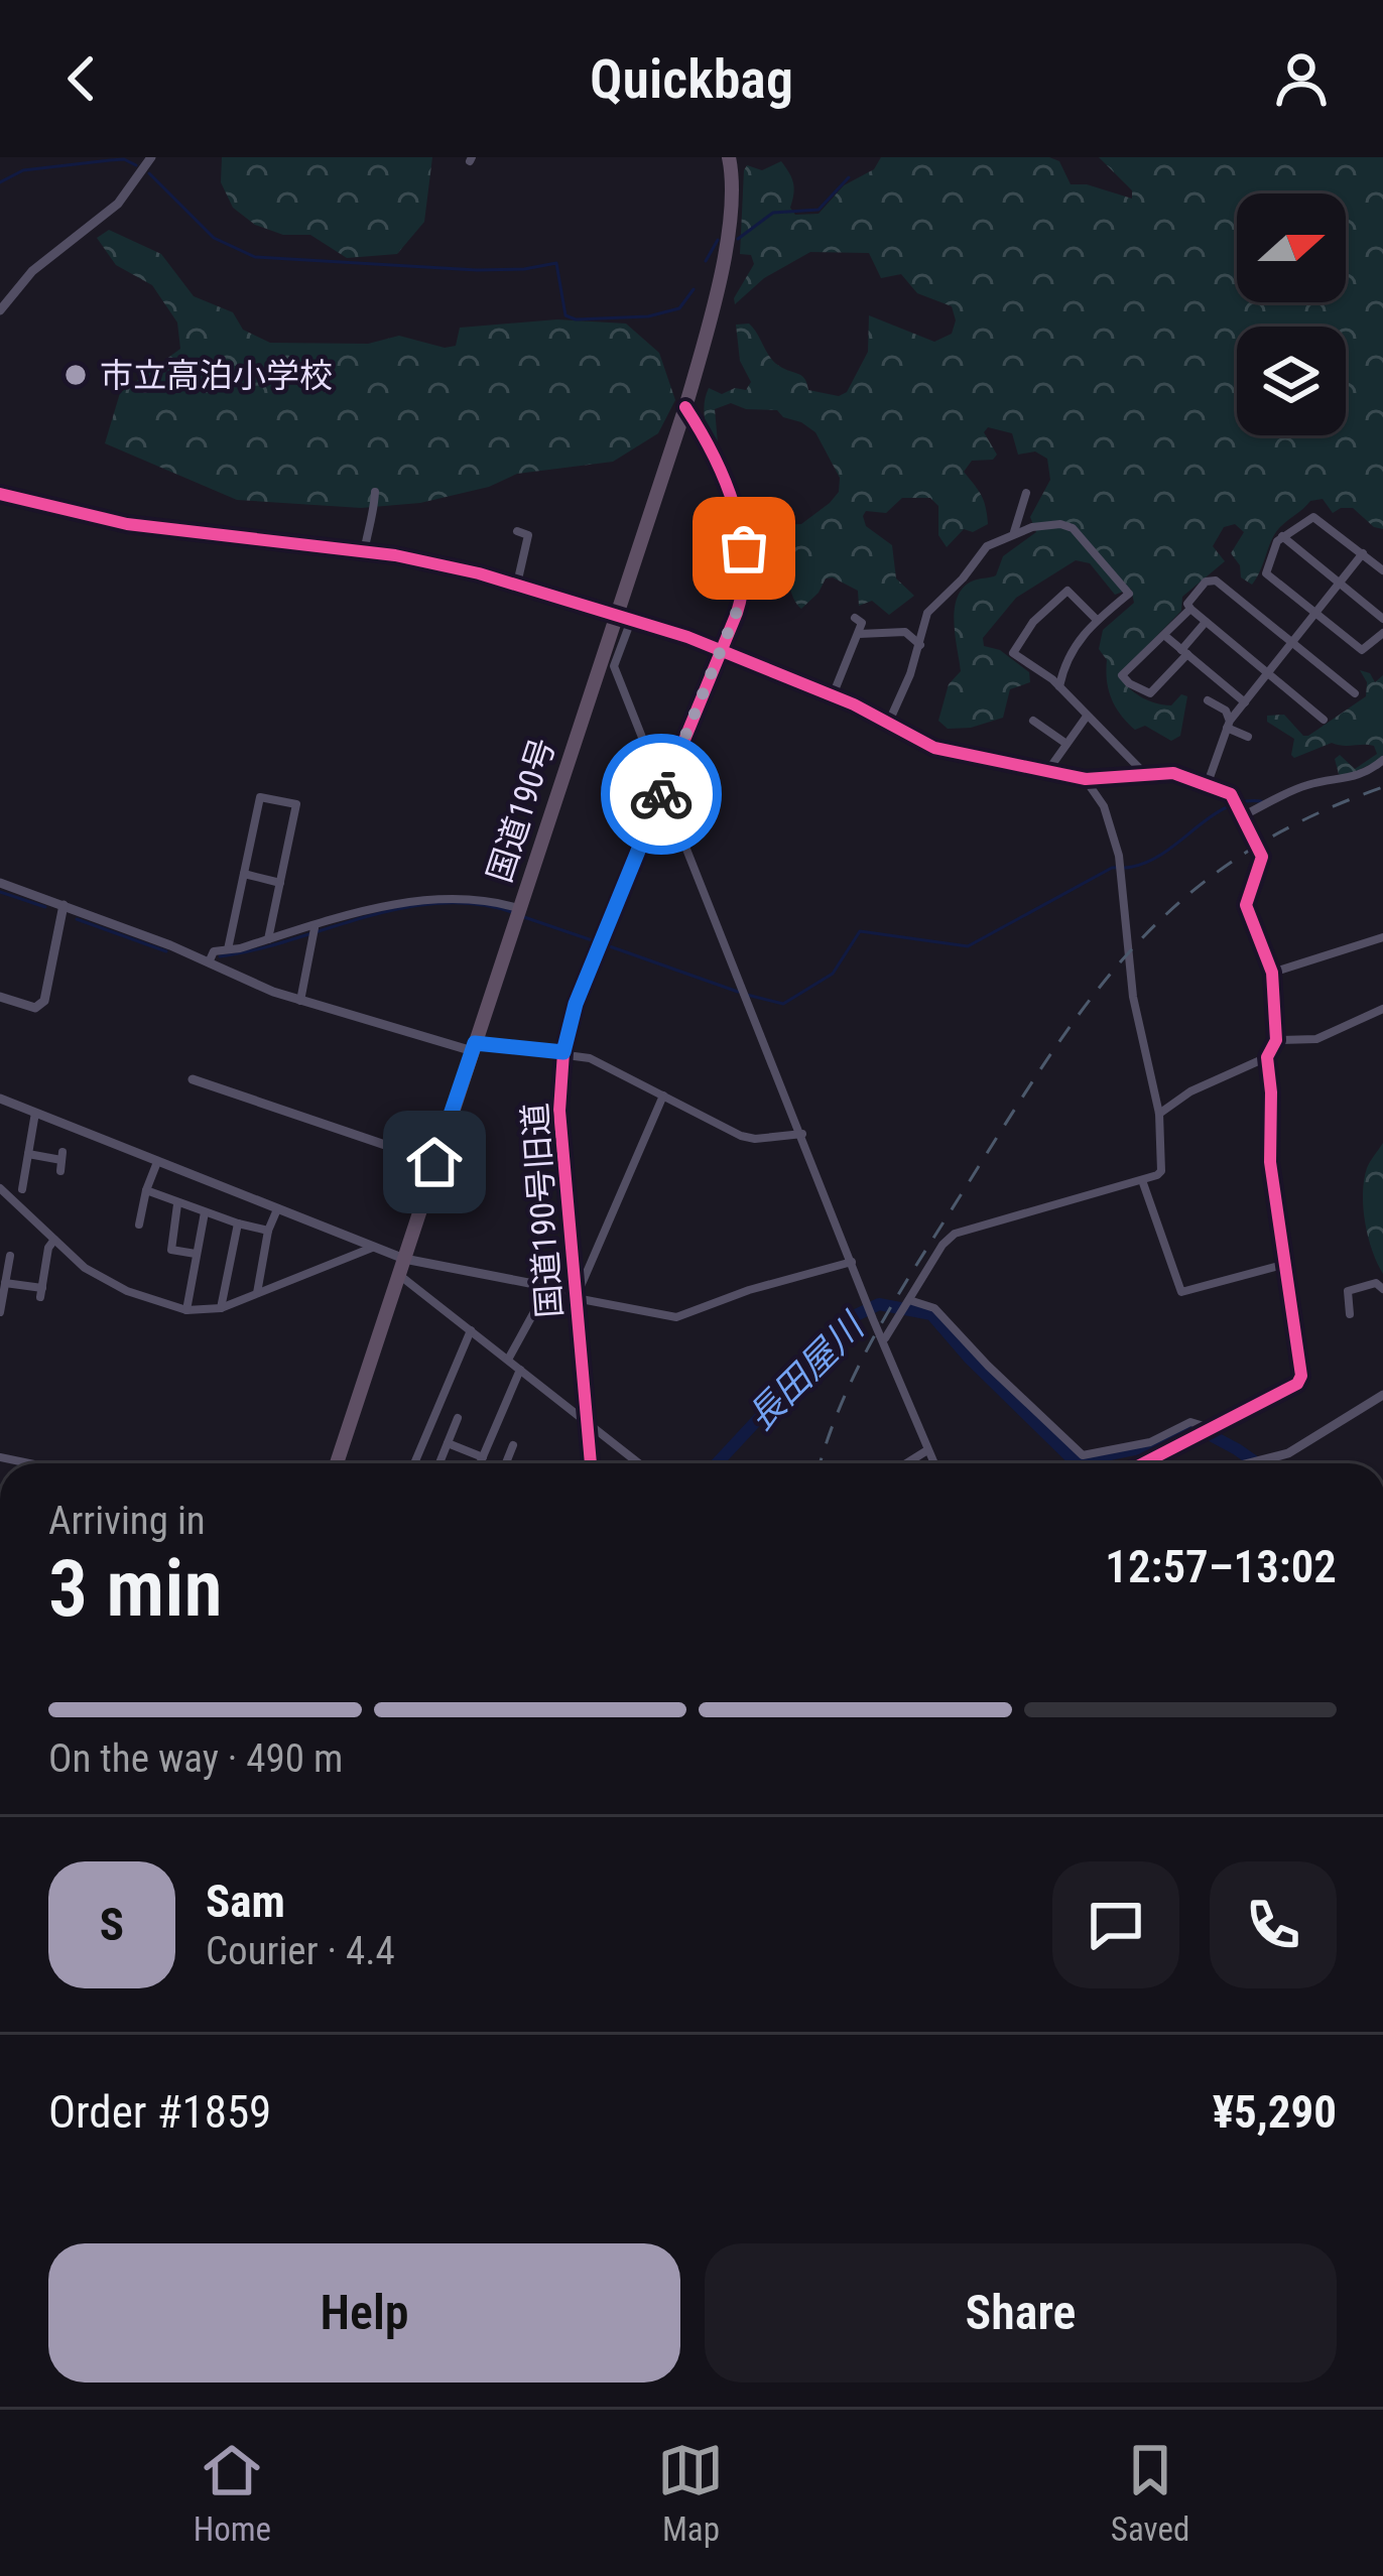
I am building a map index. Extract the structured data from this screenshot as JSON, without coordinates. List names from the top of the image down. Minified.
{"streets":{"highway":["国道190号"],"street":["国道190号旧道"]},"crossings":[["国道190号","国道190号旧道"]],"water":["長田屋川"],"places":["市立高泊小学校"],"north":"right","page":{"header":"Quickbag","heading":["3 min","Arriving in","12:57–13:02"],"panel":["Sam","Courier · 4.4","Order #1859","¥5,290"],"bar":"On the way · 490 m","round":"S","buttons":["Help","Share"],"tabs":["Home","Map","Saved"]}}
